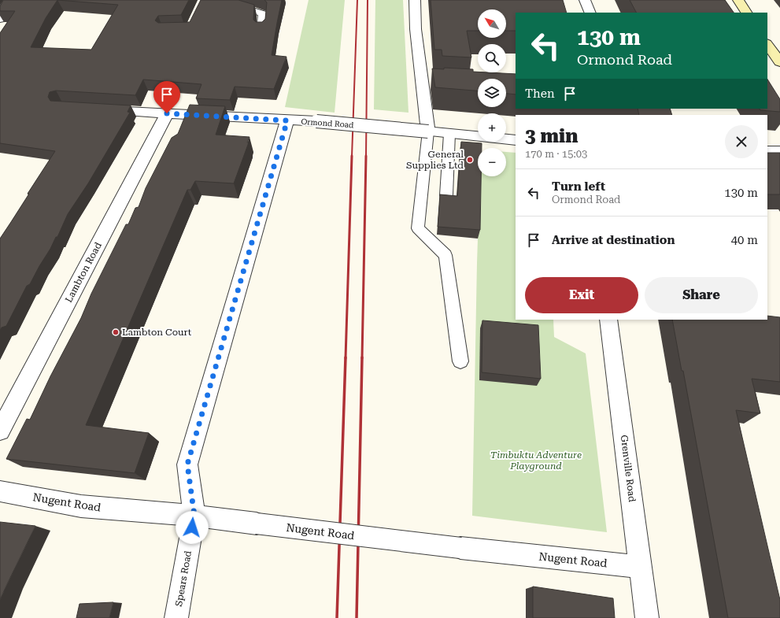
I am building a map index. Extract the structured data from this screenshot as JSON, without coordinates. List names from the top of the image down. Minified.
{"streets":{"street":["Ormond Road","Lambton Road","Grenville Road","Nugent Road","Spears Road"]},"crossings":[["Ormond Road","Lambton Road"],["Ormond Road","Spears Road"],["Grenville Road","Nugent Road"],["Nugent Road","Spears Road"]],"parks":["Timbuktu Adventure Playground"],"places":["General Supplies Ltd","Lambton Court"],"north":"top left","page":{"map_buttons":["+","−"],"turn":["130 m","Ormond Road"],"then":"Then","heading":["3 min","170 m · 15:03"],"list":[{"name":"Turn left","note":"Ormond Road","value":"130 m"},{"name":"Arrive at destination","value":"40 m"}],"buttons":["Exit","Share"]}}
